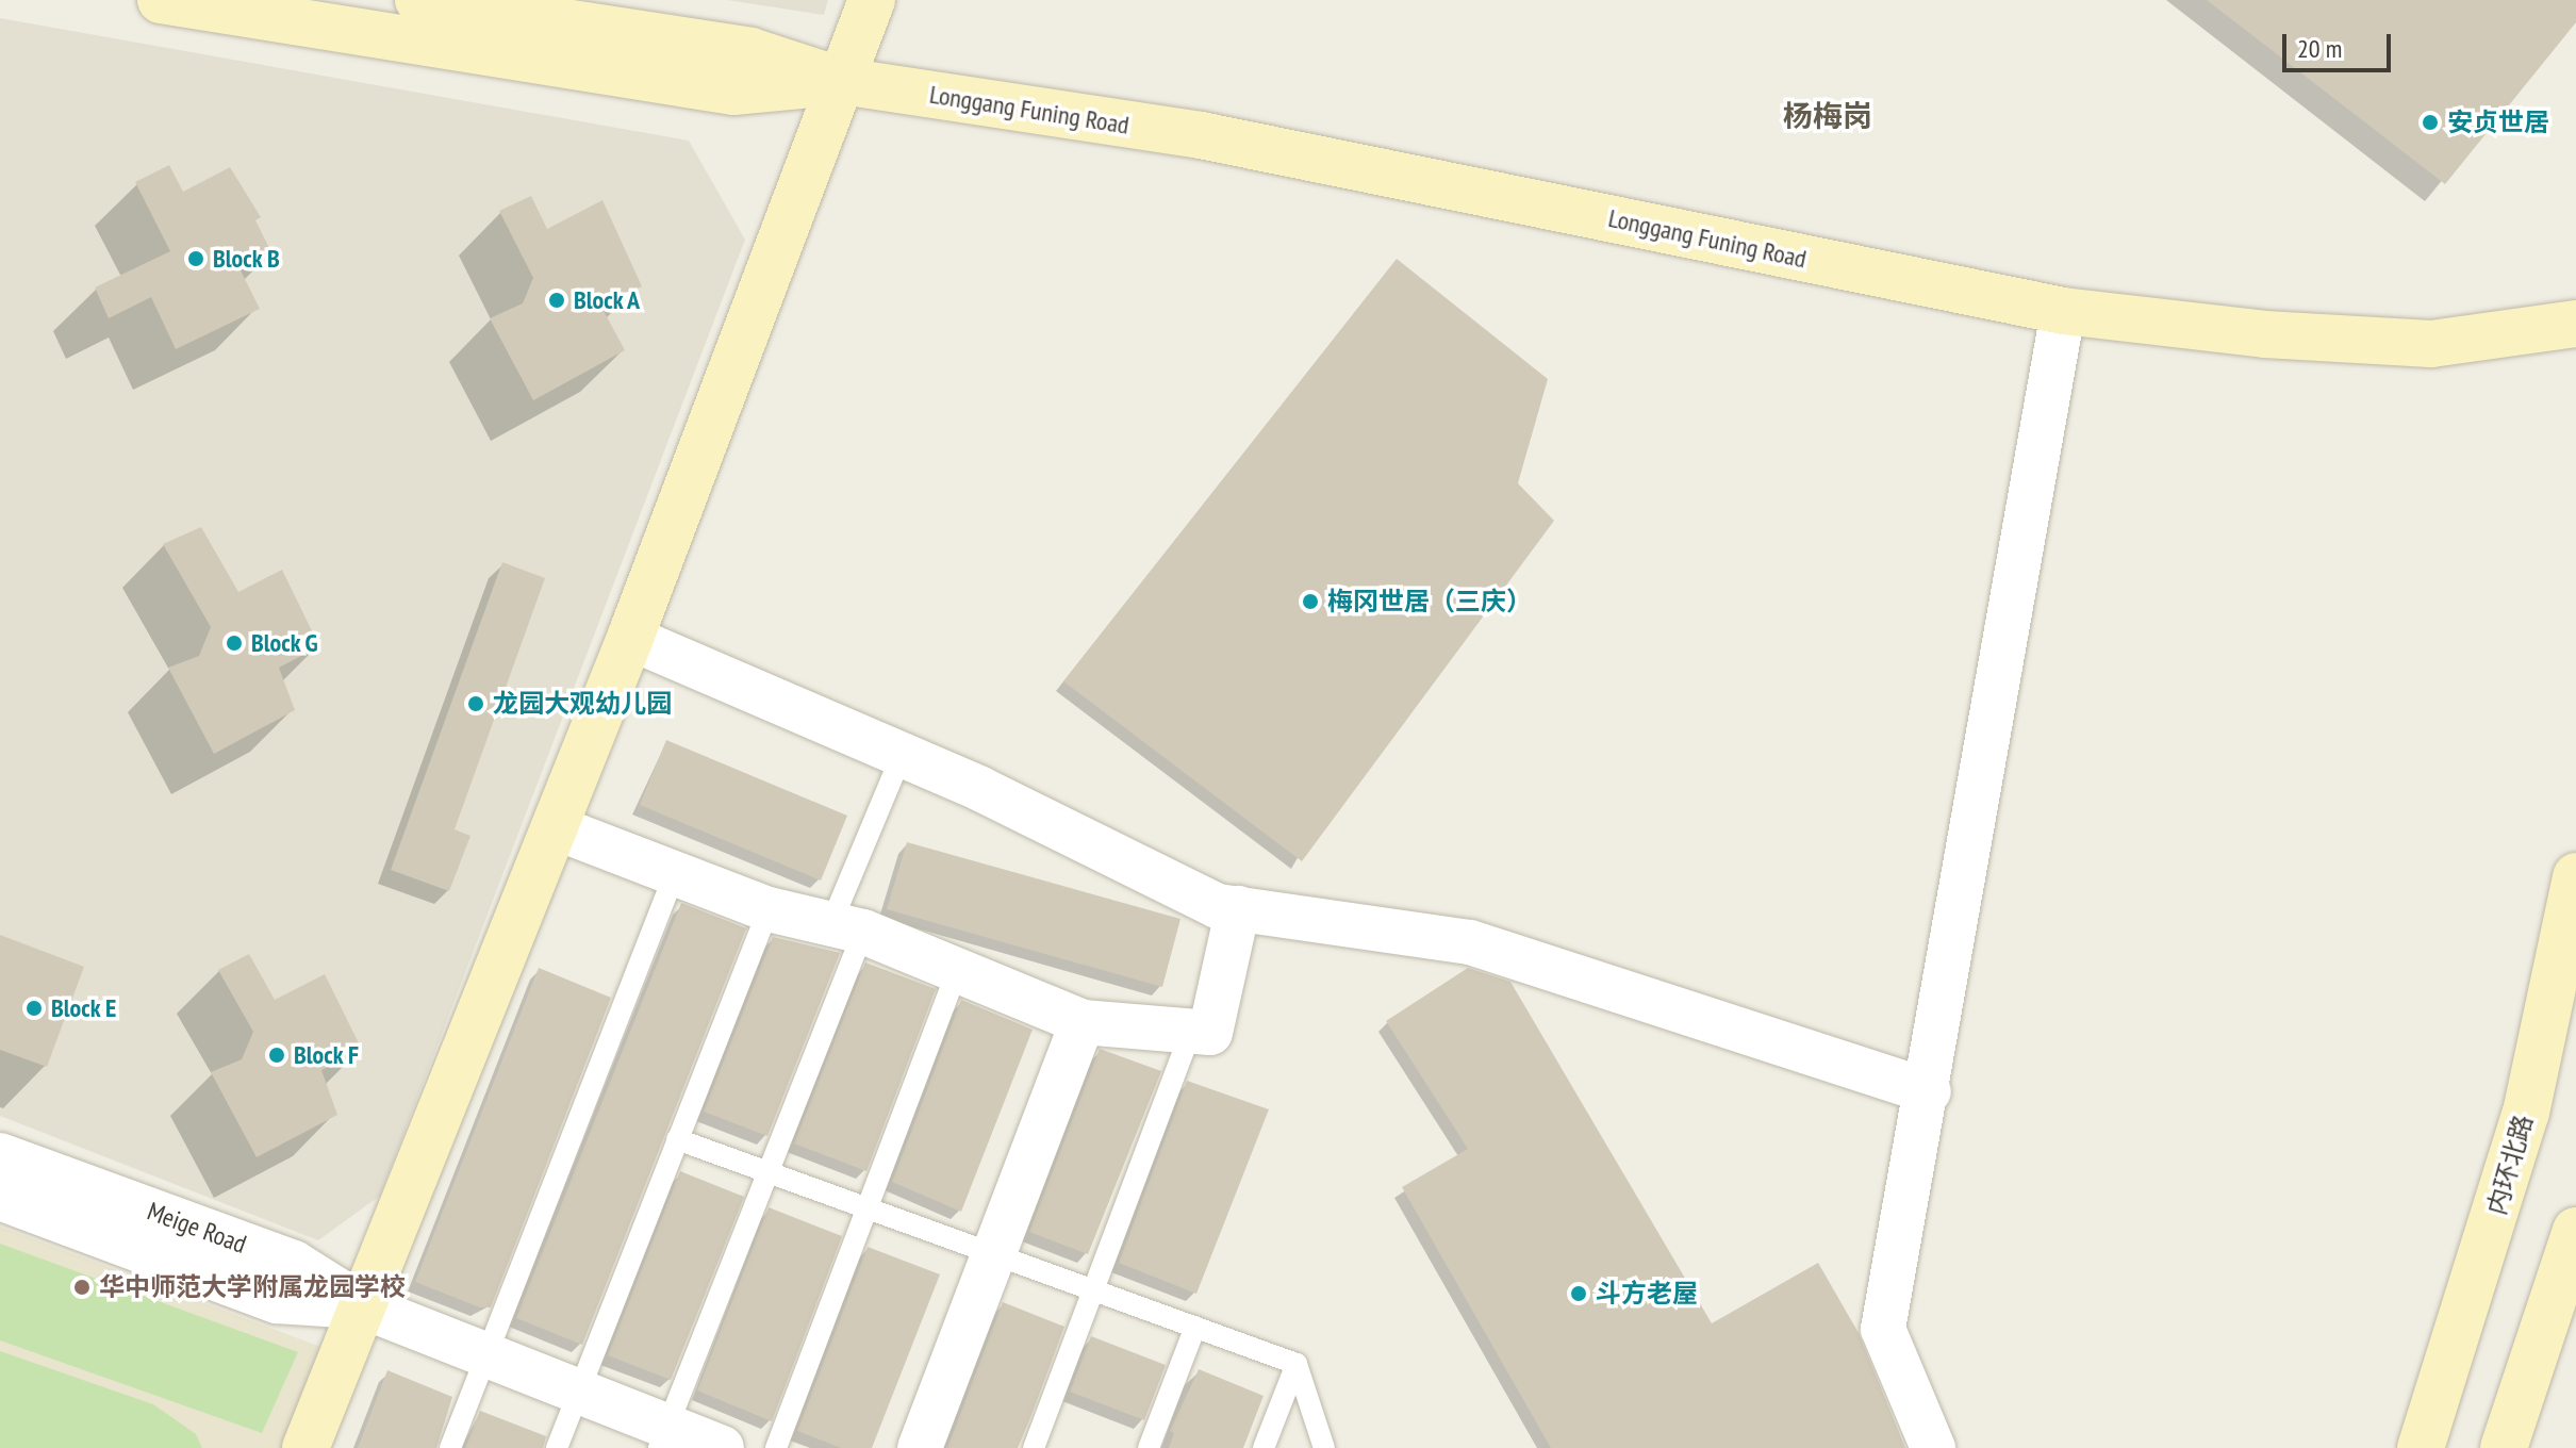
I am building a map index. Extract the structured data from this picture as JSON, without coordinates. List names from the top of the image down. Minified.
{"streets":{"street":["Longgang Funing Road","内环北路","Meige Road"]},"districts":["杨梅岗"],"places":["安贞世居","Block B","Block A","梅冈世居（三庆）","Block G","龙园大观幼儿园","Block E","Block F","华中师范大学附属龙园学校","斗方老屋"],"scale_bar":"20 m"}
